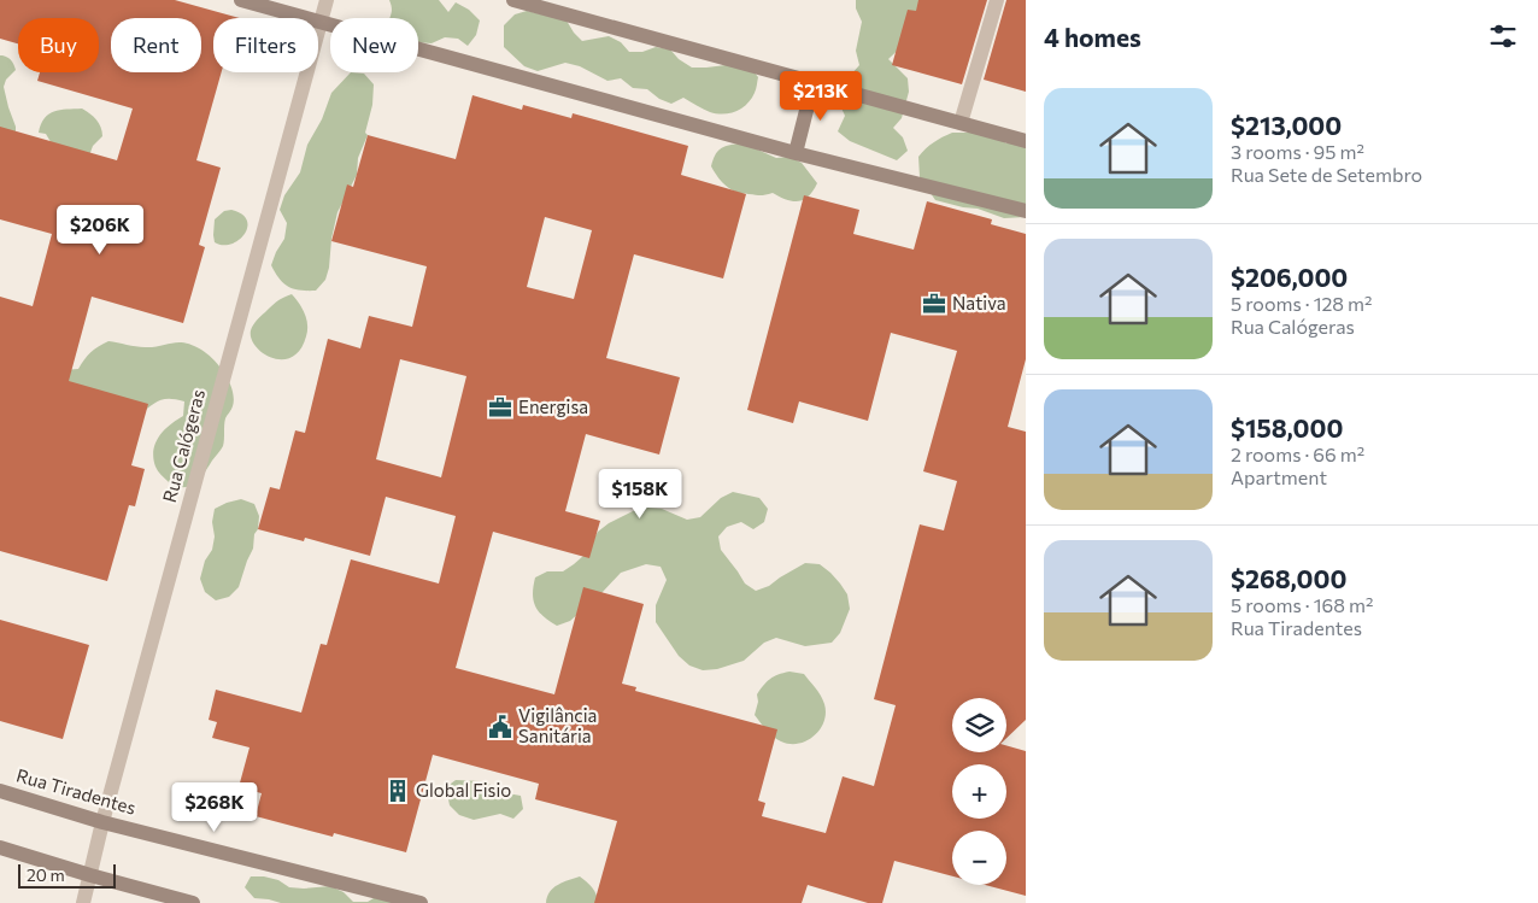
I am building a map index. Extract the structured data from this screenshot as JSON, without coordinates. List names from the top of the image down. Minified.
{"streets":{"main road":["Rua Tiradentes"],"street":["Rua Calógeras"]},"crossings":[["Rua Calógeras","Rua Tiradentes"]],"places":{"office":["Nativa","Energisa"],"public building":["Vigilância Sanitária"],"building":["Global Fisio"]},"scale_bar":"20 m","page":{"heading":"4 homes","chip":["Buy","Rent","Filters","New"],"price":["$213K","$206K","$158K","$268K"],"list":[{"name":"$213,000","note":"3 rooms · 95 m² · Rua Sete de Setembro"},{"name":"$206,000","note":"5 rooms · 128 m² · Rua Calógeras"},{"name":"$158,000","note":"2 rooms · 66 m² · Apartment"},{"name":"$268,000","note":"5 rooms · 168 m² · Rua Tiradentes"}],"map_buttons":["+","−"],"scale":"20 m"}}
